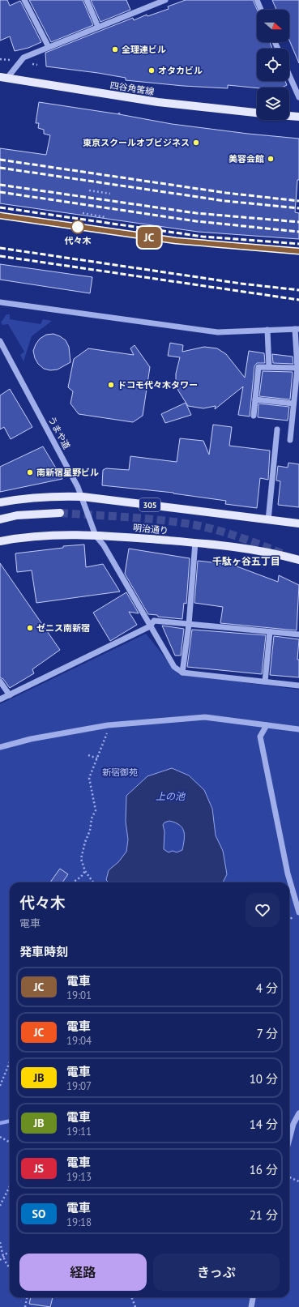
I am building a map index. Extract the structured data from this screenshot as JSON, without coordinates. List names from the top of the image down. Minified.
{"streets":{"main road":["四谷角筈線","305","明治通り"],"street":["うまや道"]},"crossings":[["うまや道","305"],["うまや道","明治通り"]],"districts":["千駄ヶ谷五丁目"],"water":["上の池"],"parks":["新宿御苑"],"places":["全理連ビル","オタカビル","東京スクールオブビジネス","美容会館","代々木","ドコモ代々木タワー","南新宿星野ビル","ゼニス南新宿"],"north":"right","page":{"on_map":"JC","heading":[["代々木","電車"],"発車時刻"],"list":[{"mark":"JC","name":"電車","note":"19:01","value":"4 分"},{"mark":"JC","name":"電車","note":"19:04","value":"7 分"},{"mark":"JB","name":"電車","note":"19:07","value":"10 分"},{"mark":"JB","name":"電車","note":"19:11","value":"14 分"},{"mark":"JS","name":"電車","note":"19:13","value":"16 分"},{"mark":"SO","name":"電車","note":"19:18","value":"21 分"}],"buttons":["経路","きっぷ"]}}
